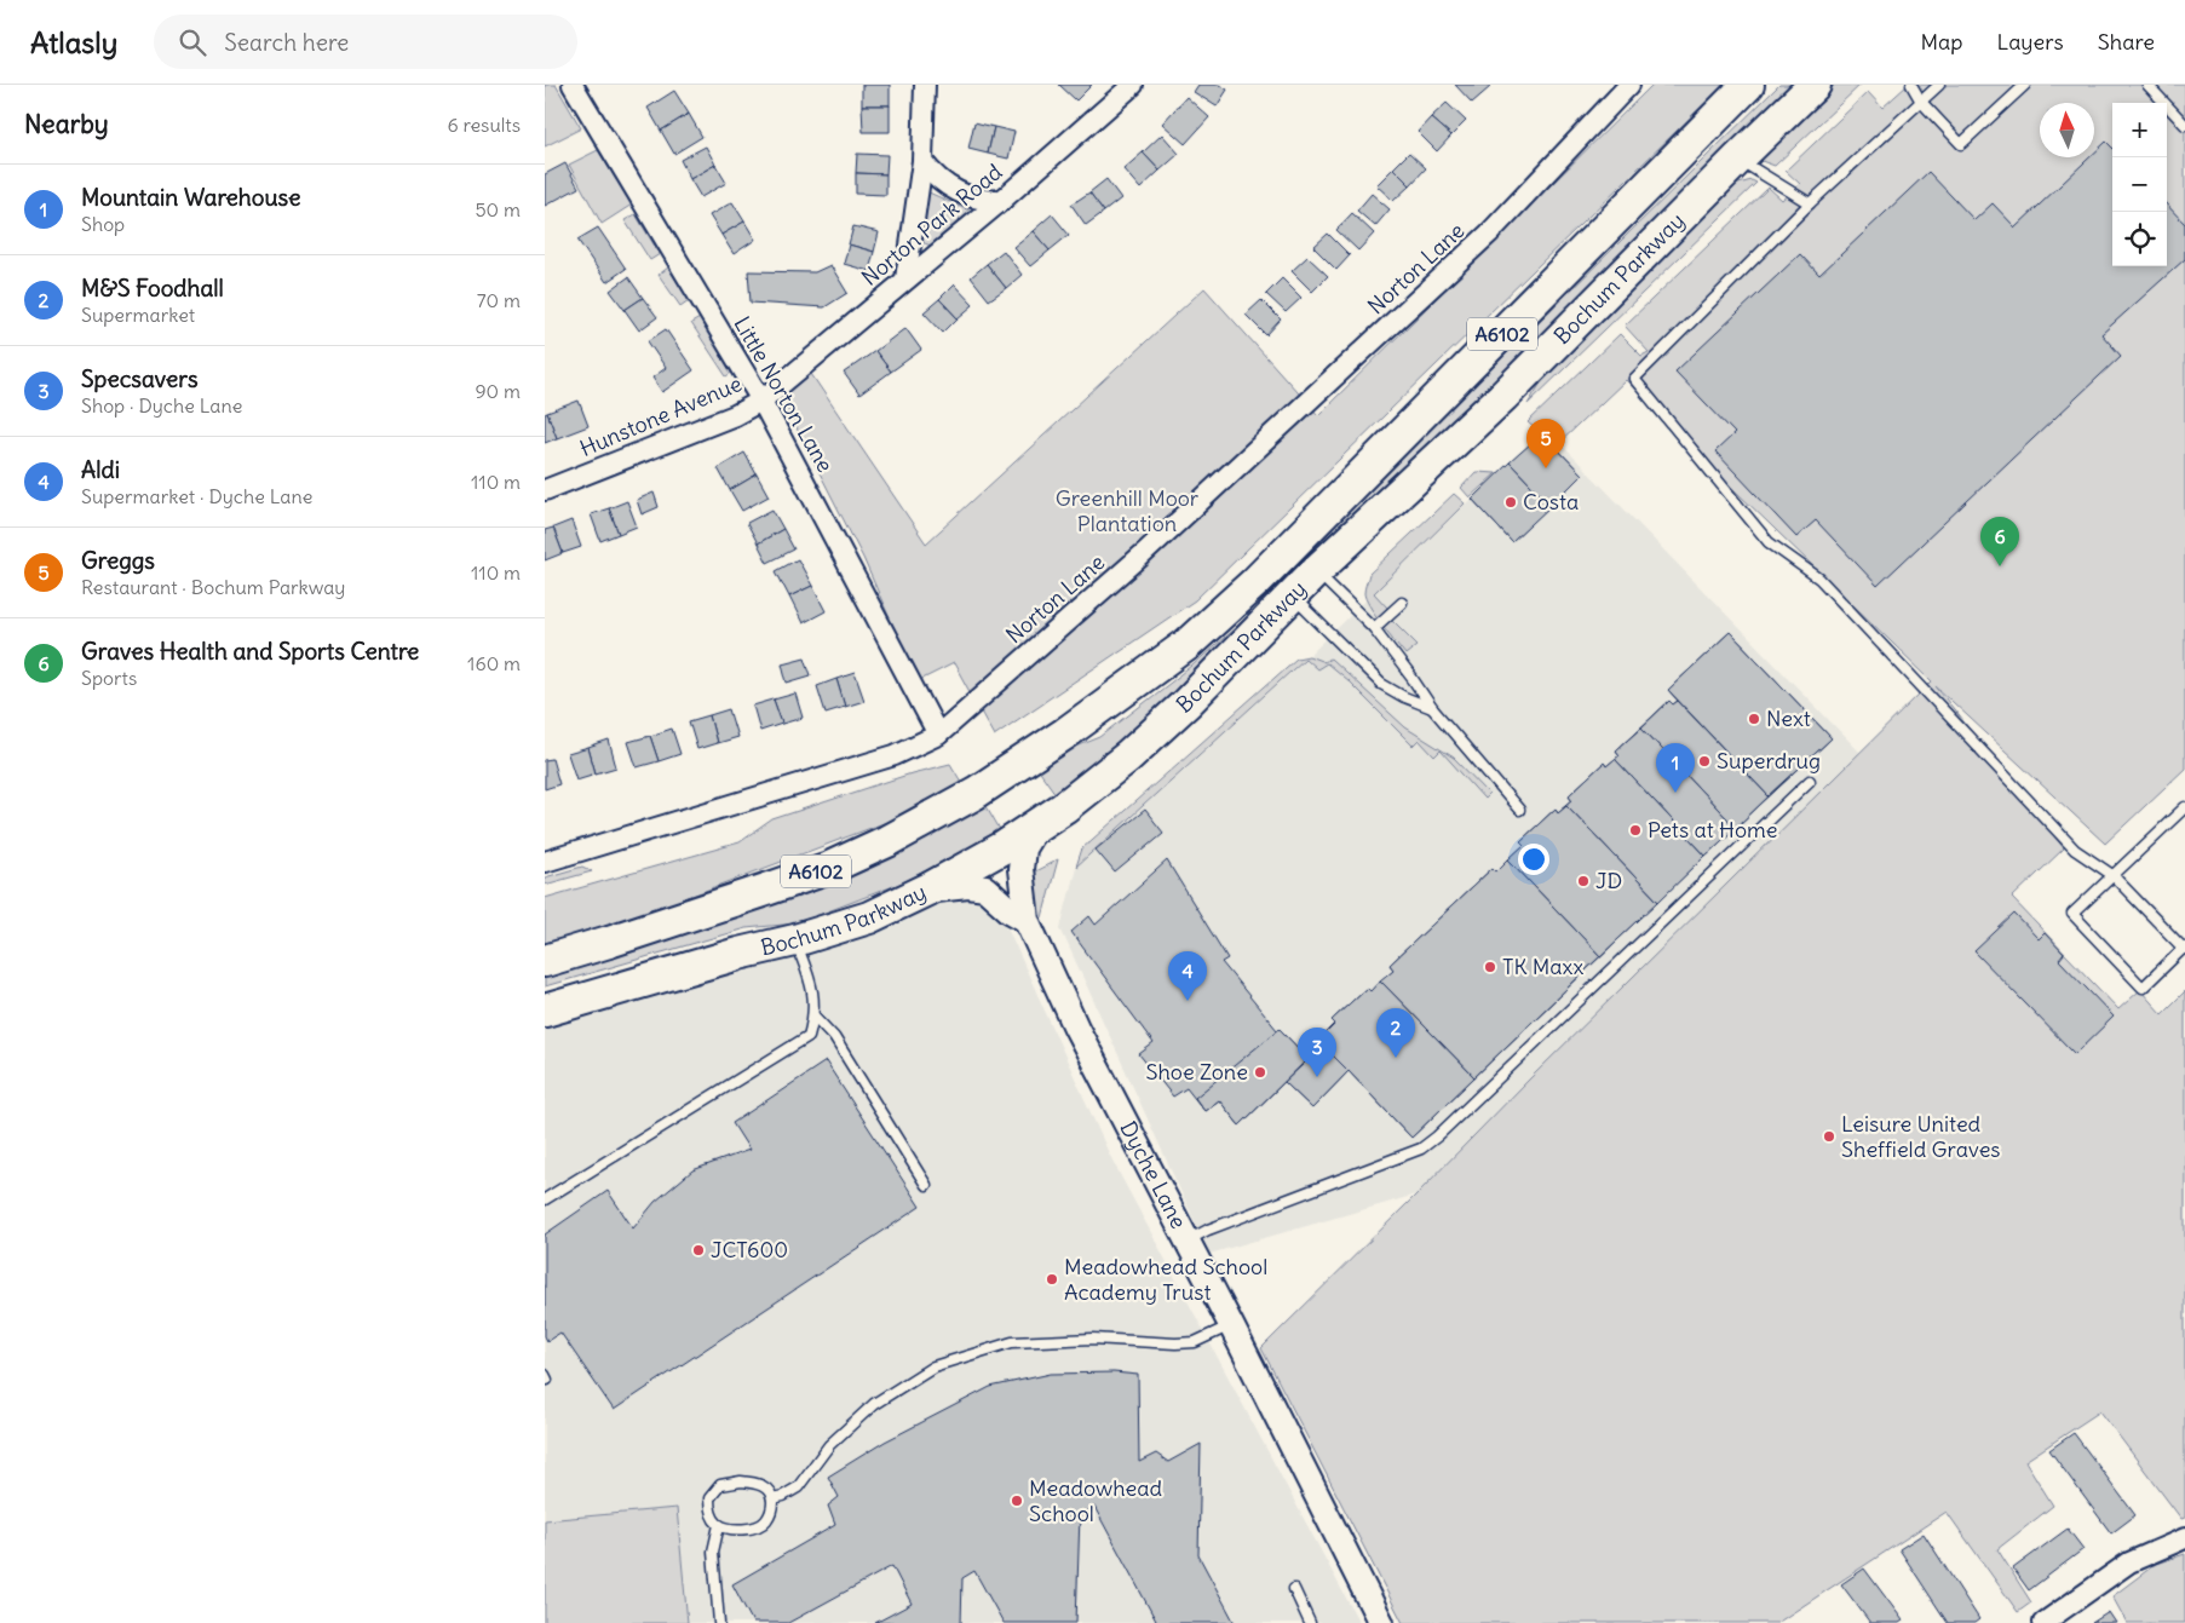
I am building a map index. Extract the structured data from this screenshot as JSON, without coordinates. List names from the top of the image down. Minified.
{"streets":{"highway":["Bochum Parkway","A6102"],"street":["Norton Park Road","Norton Lane","Little Norton Lane","Hunstone Avenue","Dyche Lane"]},"crossings":[["Norton Park Road","Little Norton Lane"],["Norton Park Road","Hunstone Avenue"],["Norton Lane","Little Norton Lane"],["Bochum Parkway","Dyche Lane"],["Little Norton Lane","Hunstone Avenue"]],"parks":["Greenhill Moor Plantation"],"places":["Costa","Next","Superdrug","Pets at Home","JD","TK Maxx","Shoe Zone","Leisure United Sheffield Graves","JCT600","Meadowhead School Academy Trust","Meadowhead School"],"north":"top","page":{"header":"Atlasly","search":"Search here","nav":["Map","Layers","Share"],"heading":["Nearby","6 results"],"map_buttons":["+","−"],"list":[{"mark":"1","name":"Mountain Warehouse","note":"Shop","value":"50 m"},{"mark":"2","name":"M&S Foodhall","note":"Supermarket","value":"70 m"},{"mark":"3","name":"Specsavers","note":"Shop · Dyche Lane","value":"90 m"},{"mark":"4","name":"Aldi","note":"Supermarket · Dyche Lane","value":"110 m"},{"mark":"5","name":"Greggs","note":"Restaurant · Bochum Parkway","value":"110 m"},{"mark":"6","name":"Graves Health and Sports Centre","note":"Sports","value":"160 m"}],"pins":["5","6","1","4","2","3"]}}
